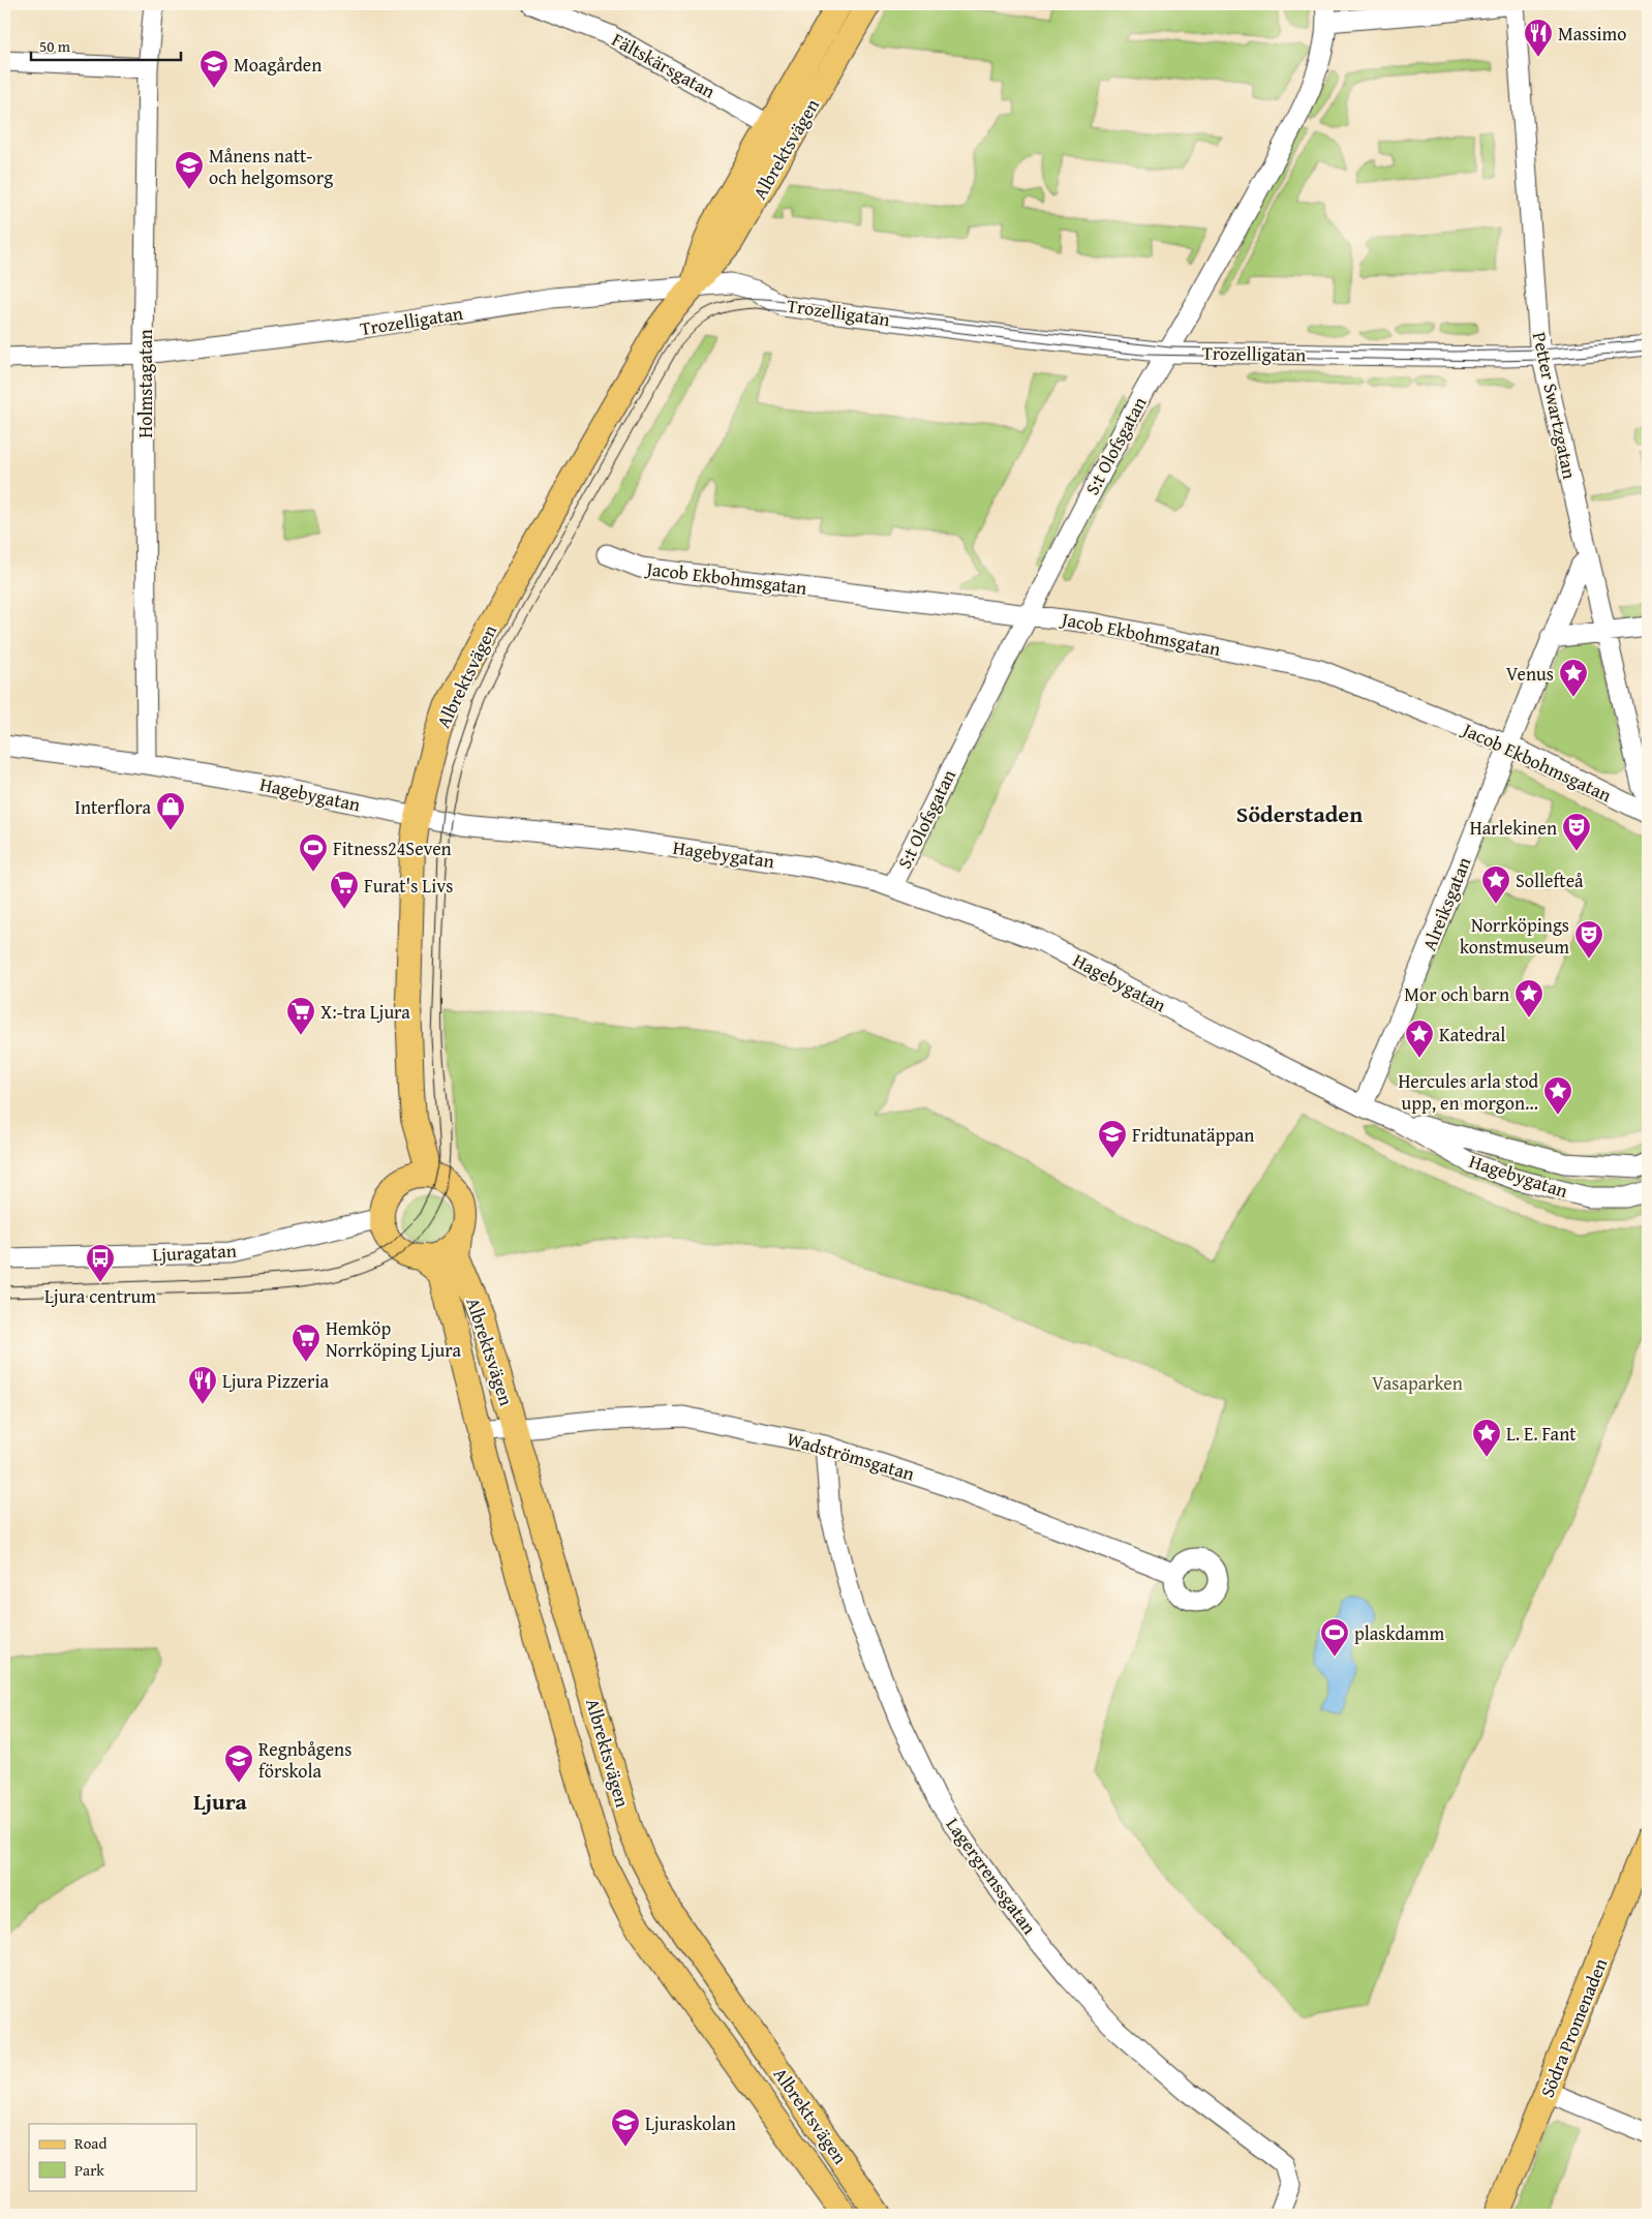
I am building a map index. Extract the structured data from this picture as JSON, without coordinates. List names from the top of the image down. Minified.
{"streets":{"main road":["Albrektsvägen","Södra Promenaden"],"street":["Fältskärsgatan","Trozelligatan","Holmstagatan","Petter Swartzgatan","S:t Olofsgatan","Jacob Ekbohmsgatan","Hagebygatan","Alreiksgatan","Ljuragatan","Wadströmsgatan","Lagergrenssgatan"]},"crossings":[["Fältskärsgatan","Albrektsvägen"],["Albrektsvägen","Trozelligatan"],["Albrektsvägen","Hagebygatan"],["Albrektsvägen","Ljuragatan"],["Albrektsvägen","Wadströmsgatan"],["Trozelligatan","Holmstagatan"],["Trozelligatan","Petter Swartzgatan"],["Trozelligatan","S:t Olofsgatan"],["Holmstagatan","Hagebygatan"],["Petter Swartzgatan","Alreiksgatan"],["S:t Olofsgatan","Jacob Ekbohmsgatan"],["S:t Olofsgatan","Hagebygatan"],["Jacob Ekbohmsgatan","Alreiksgatan"],["Hagebygatan","Alreiksgatan"],["Wadströmsgatan","Lagergrenssgatan"]],"districts":["Söderstaden","Ljura"],"parks":["Vasaparken"],"places":{"restaurant":["Massimo","Ljura Pizzeria"],"school or university":["Moagården","Månens natt- och helgomsorg","Fridtunatäppan","Regnbågens förskola","Ljuraskolan"],"place":["Venus","Sollefteå","Mor och barn","Katedral","Hercules arla stod upp, en morgon…","L. E. Fant"],"shop":["Interflora"],"theatre":["Harlekinen","Norrköpings konstmuseum"],"sports":["Fitness24Seven","plaskdamm"],"supermarket":["Furat's Livs","X:-tra Ljura","Hemköp Norrköping Ljura"],"bus stop":["Ljura centrum"]},"legend":["Road","Park"],"scale_bar":"50 m"}
